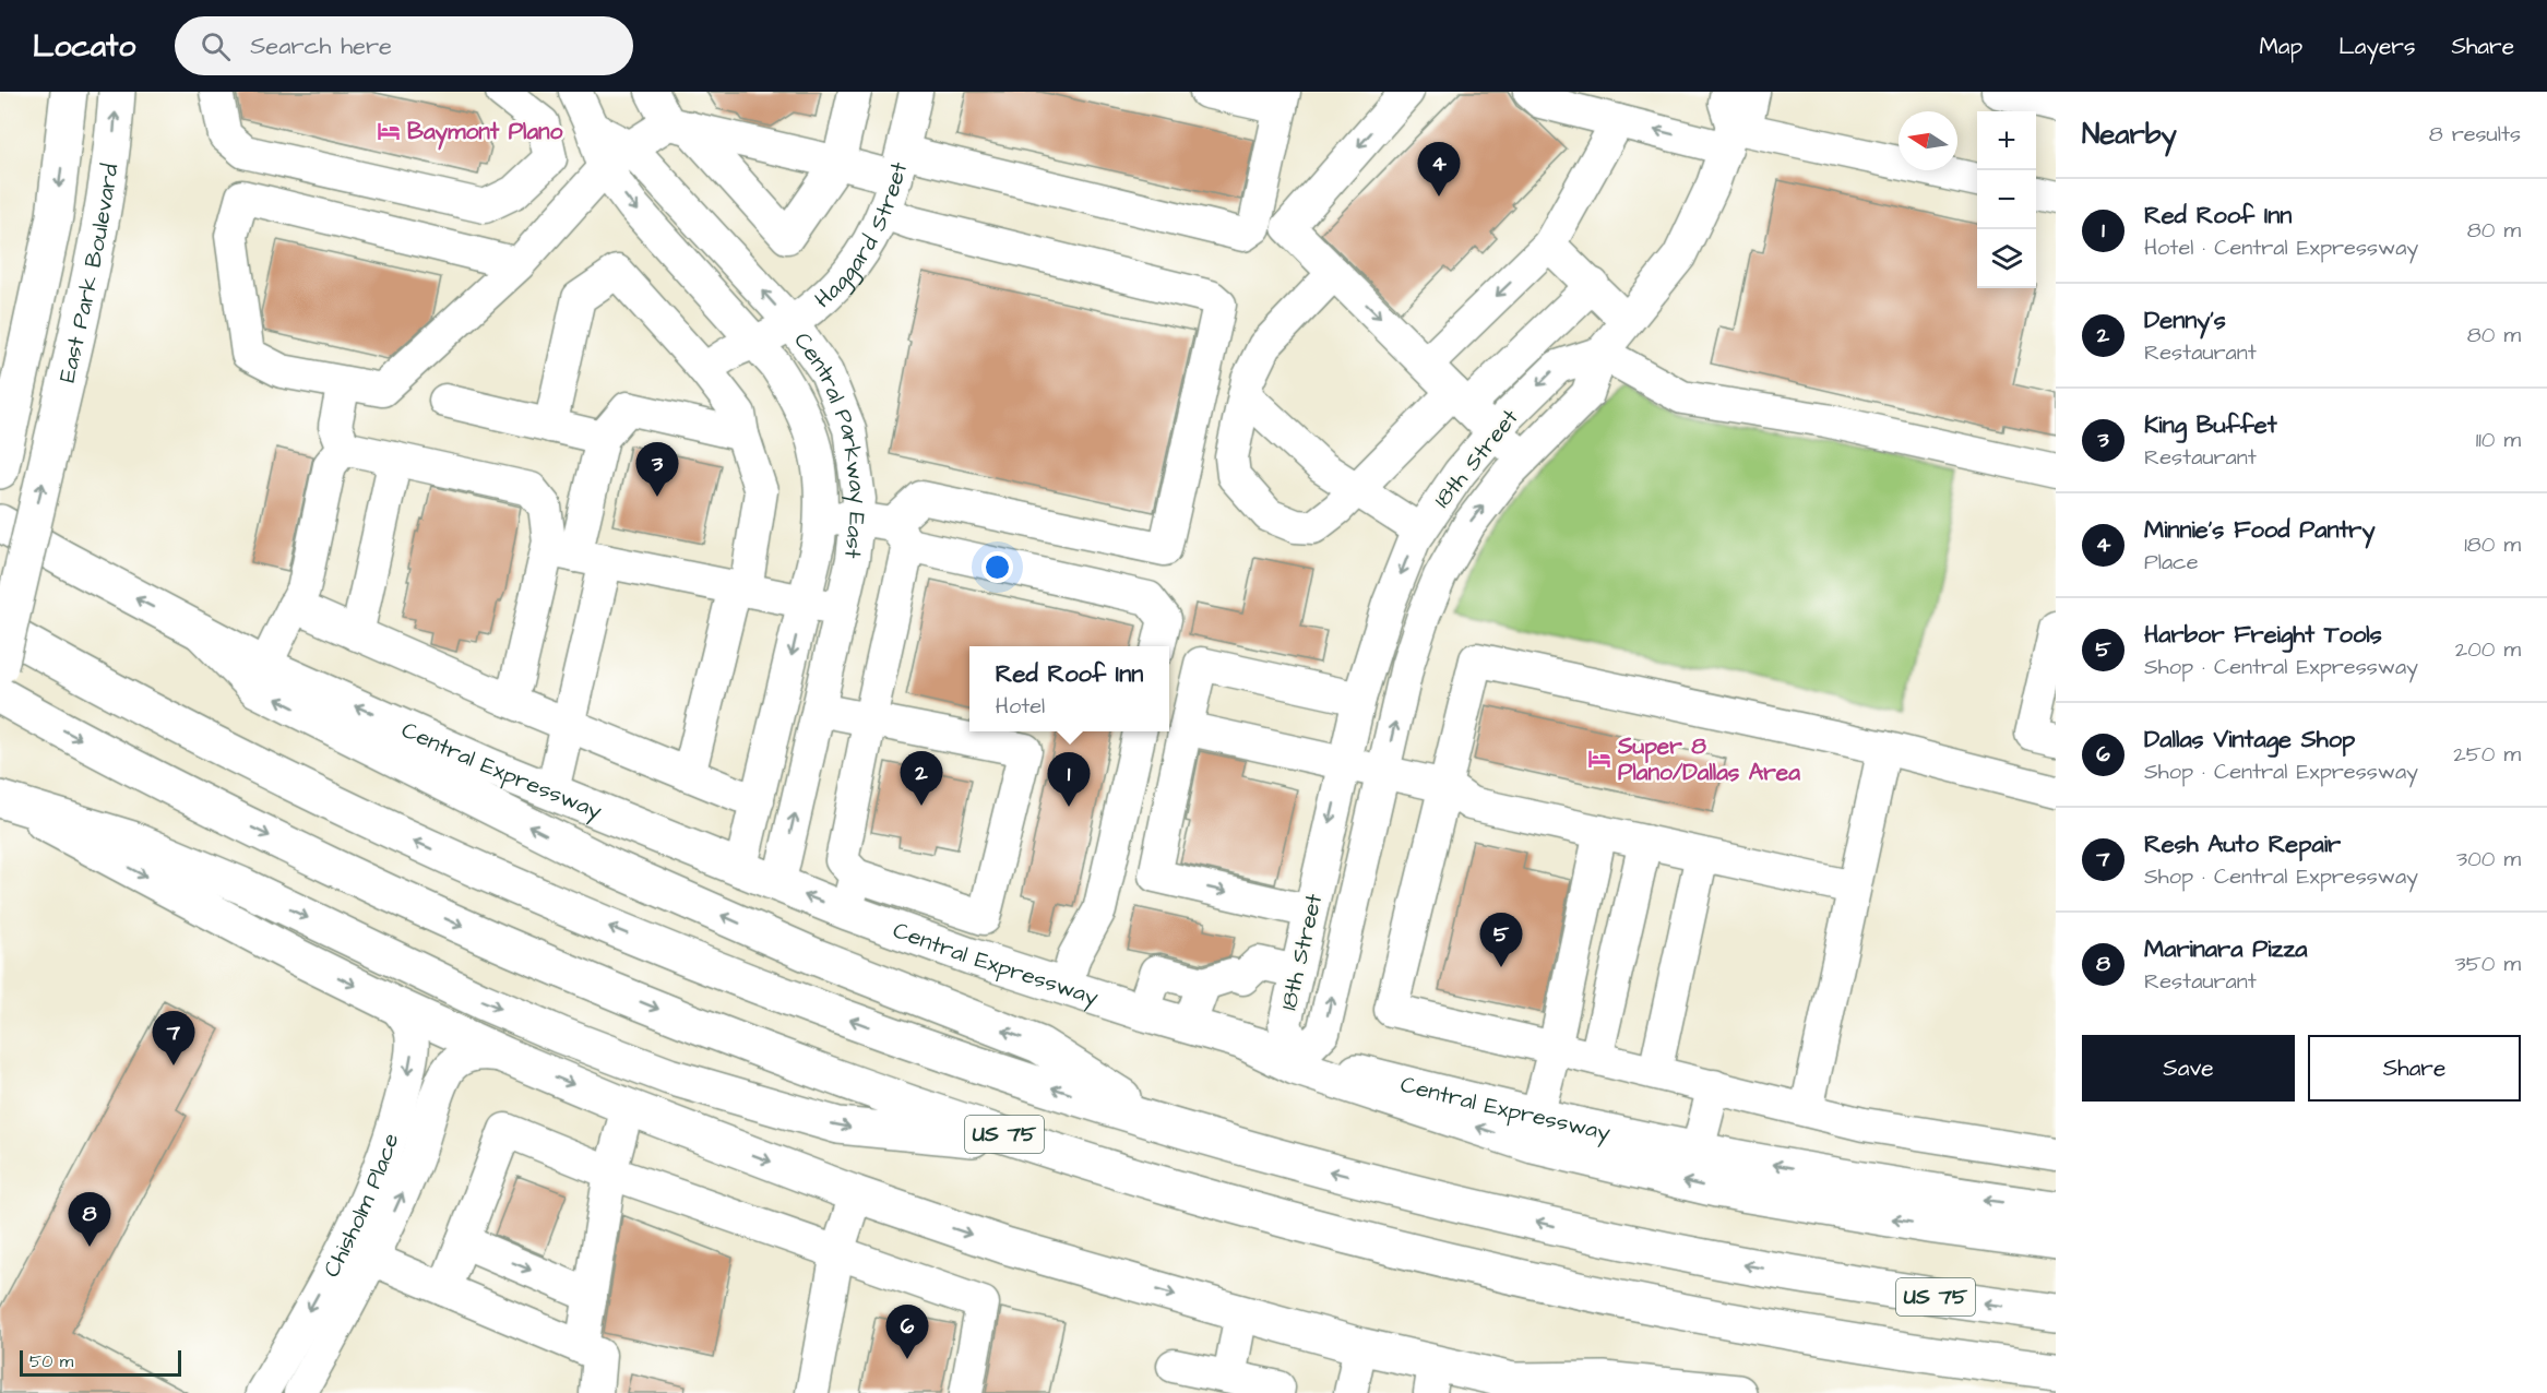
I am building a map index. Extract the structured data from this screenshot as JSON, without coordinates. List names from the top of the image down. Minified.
{"streets":{"main road":["East Park Boulevard","Central Expressway","US 75"],"street":["Haggard Street","Central Parkway East","18th Street","Chisholm Place"]},"crossings":[["Haggard Street","Central Parkway East"],["Central Parkway East","Central Expressway"],["18th Street","Central Expressway"]],"places":{"hotel":["Baymont Plano","Super 8 Plano/Dallas Area"]},"scale_bar":"50 m","north":"left","page":{"header":"Locato","search":"Search here","nav":["Map","Layers","Share"],"heading":["Nearby","8 results"],"map_buttons":["+","−"],"pins":["4","3","2","1","5","7","8","6"],"list":[{"mark":"1","name":"Red Roof Inn","note":"Hotel · Central Expressway","value":"80 m"},{"mark":"2","name":"Denny's","note":"Restaurant","value":"80 m"},{"mark":"3","name":"King Buffet","note":"Restaurant","value":"110 m"},{"mark":"4","name":"Minnie's Food Pantry","note":"Place","value":"180 m"},{"mark":"5","name":"Harbor Freight Tools","note":"Shop · Central Expressway","value":"200 m"},{"mark":"6","name":"Dallas Vintage Shop","note":"Shop · Central Expressway","value":"250 m"},{"mark":"7","name":"Resh Auto Repair","note":"Shop · Central Expressway","value":"300 m"},{"mark":"8","name":"Marinara Pizza","note":"Restaurant","value":"350 m"}],"popup":["Red Roof Inn","Hotel"],"buttons":["Save","Share"],"scale":"50 m"}}
